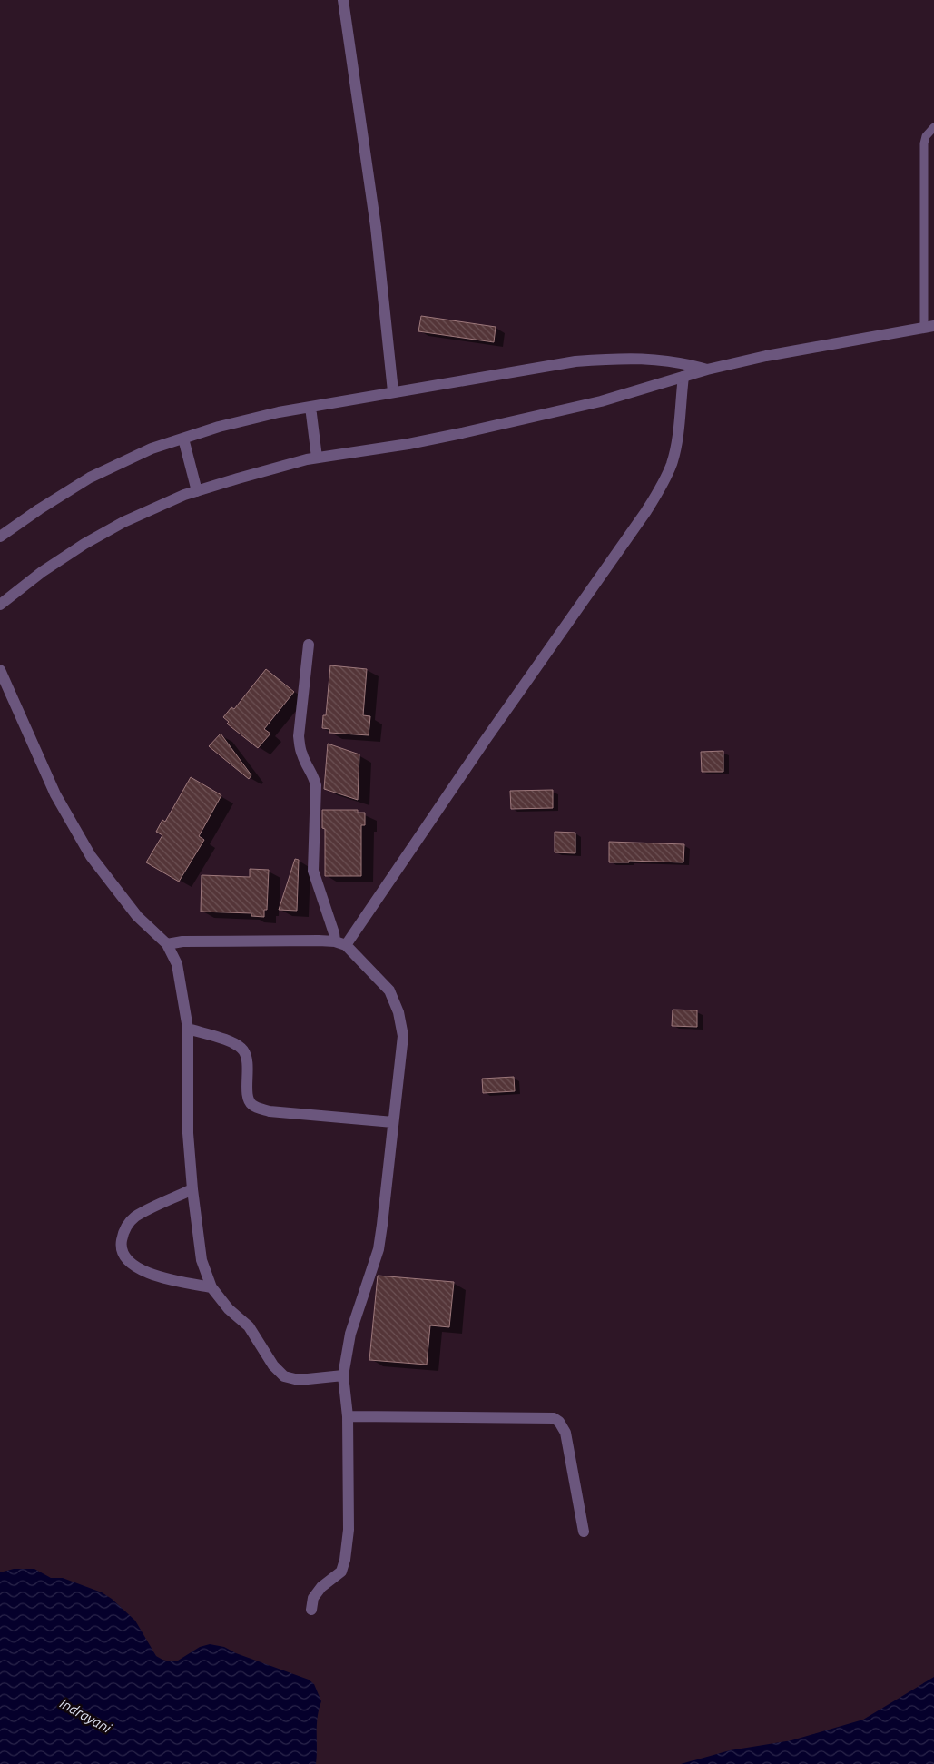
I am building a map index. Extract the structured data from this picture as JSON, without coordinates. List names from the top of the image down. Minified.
{"water":["Indrayani"]}
